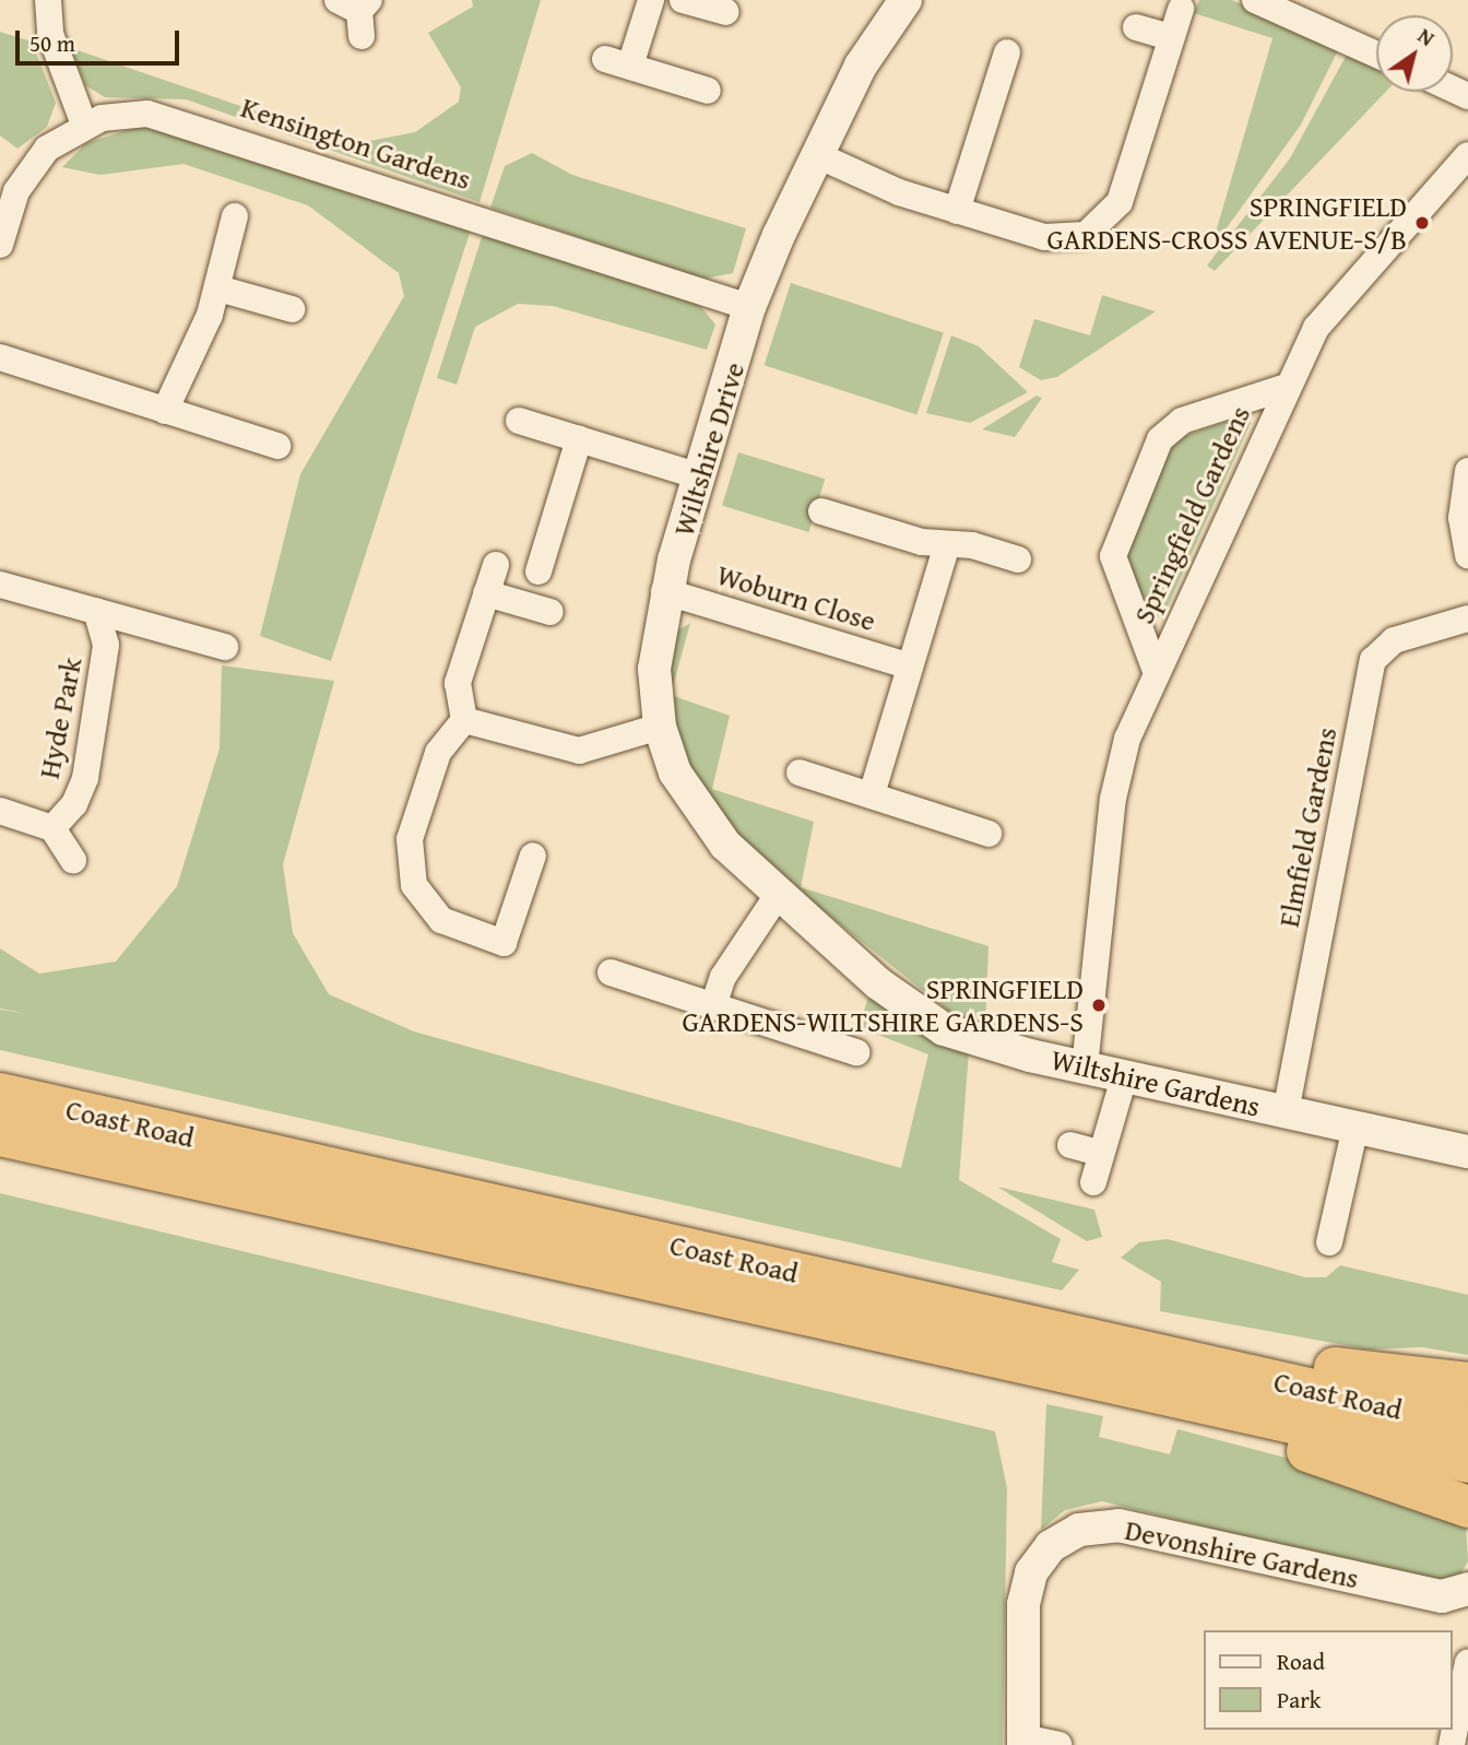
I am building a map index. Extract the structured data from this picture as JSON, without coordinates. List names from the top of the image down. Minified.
{"streets":{"highway":["Coast Road"],"street":["Kensington Gardens","Wiltshire Drive","Springfield Gardens","Woburn Close","Hyde Park","Elmfield Gardens","Wiltshire Gardens","Devonshire Gardens"]},"crossings":[["Kensington Gardens","Wiltshire Drive"],["Wiltshire Drive","Woburn Close"],["Wiltshire Drive","Wiltshire Gardens"],["Springfield Gardens","Wiltshire Gardens"],["Elmfield Gardens","Wiltshire Gardens"]],"places":["SPRINGFIELD GARDENS-CROSS AVENUE-S/B","SPRINGFIELD GARDENS-WILTSHIRE GARDENS-S"],"legend":["Road","Park"],"scale_bar":"50 m","north":"top right"}
